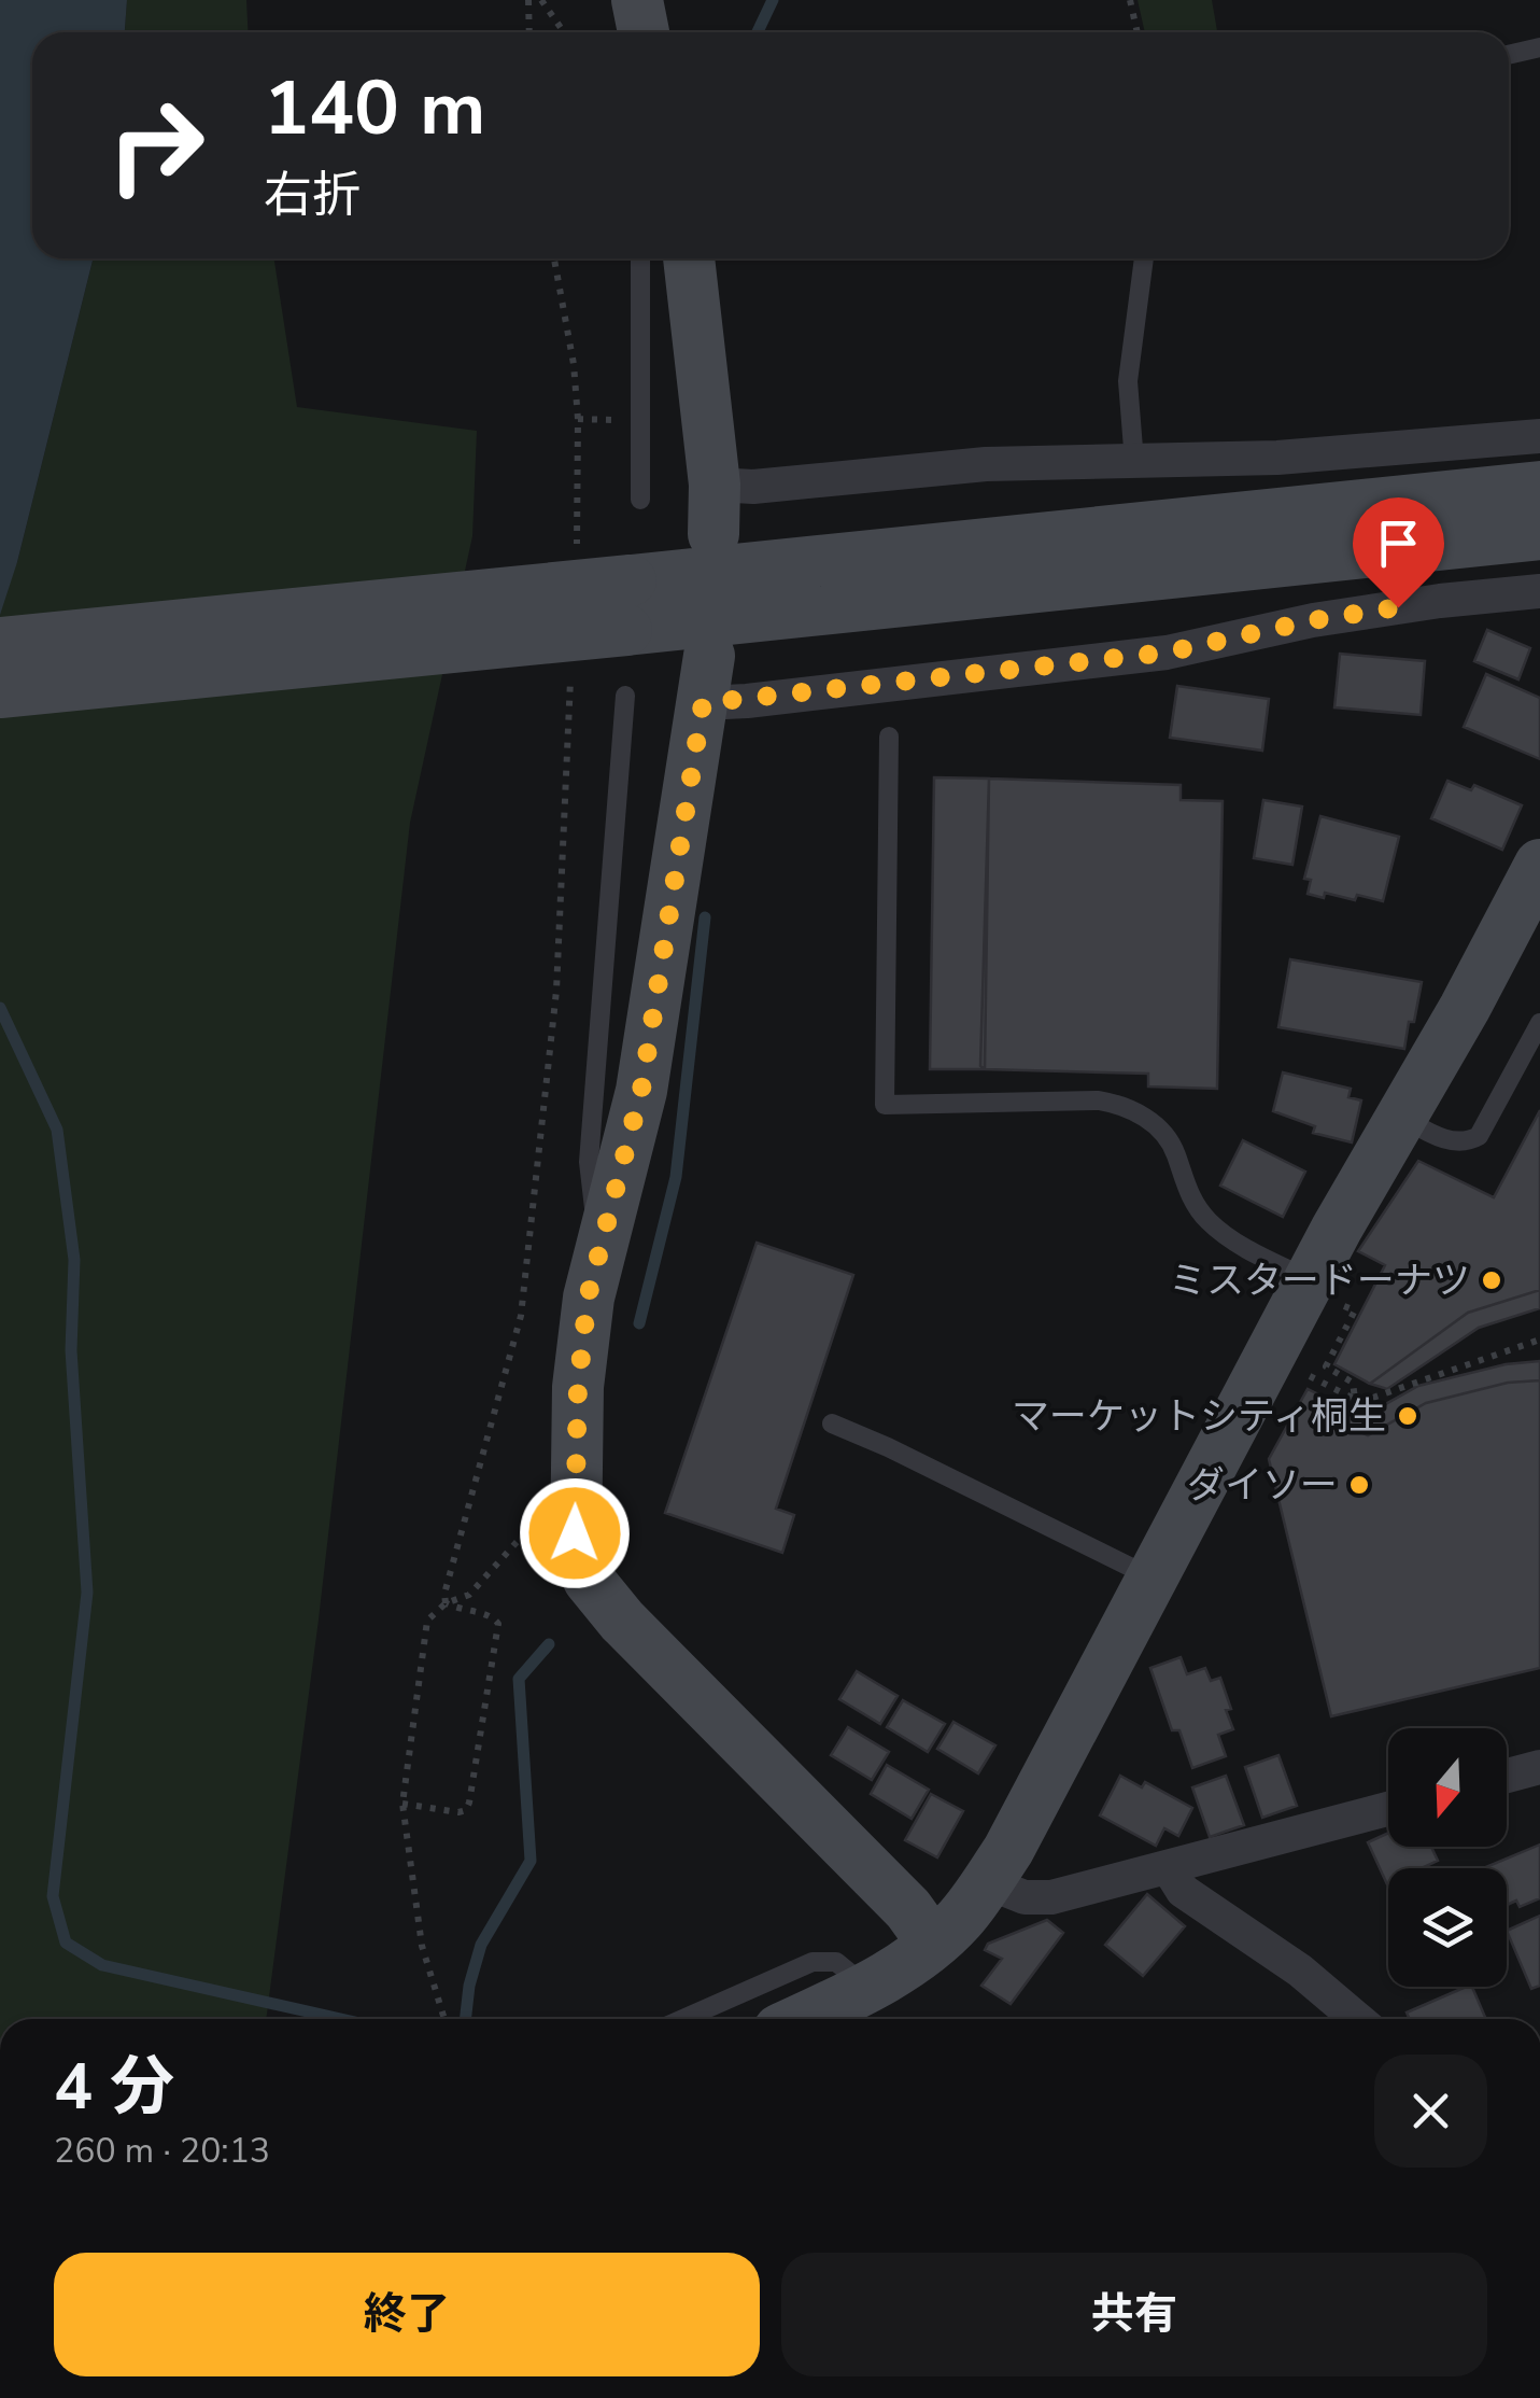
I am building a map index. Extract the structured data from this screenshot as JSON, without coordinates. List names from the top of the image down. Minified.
{"places":["ミスタードーナツ","マーケットシティ桐生","ダイソー"],"north":"bottom","page":{"turn":["140 m","右折"],"heading":["4 分","260 m · 20:13"],"buttons":["終了","共有"]}}
